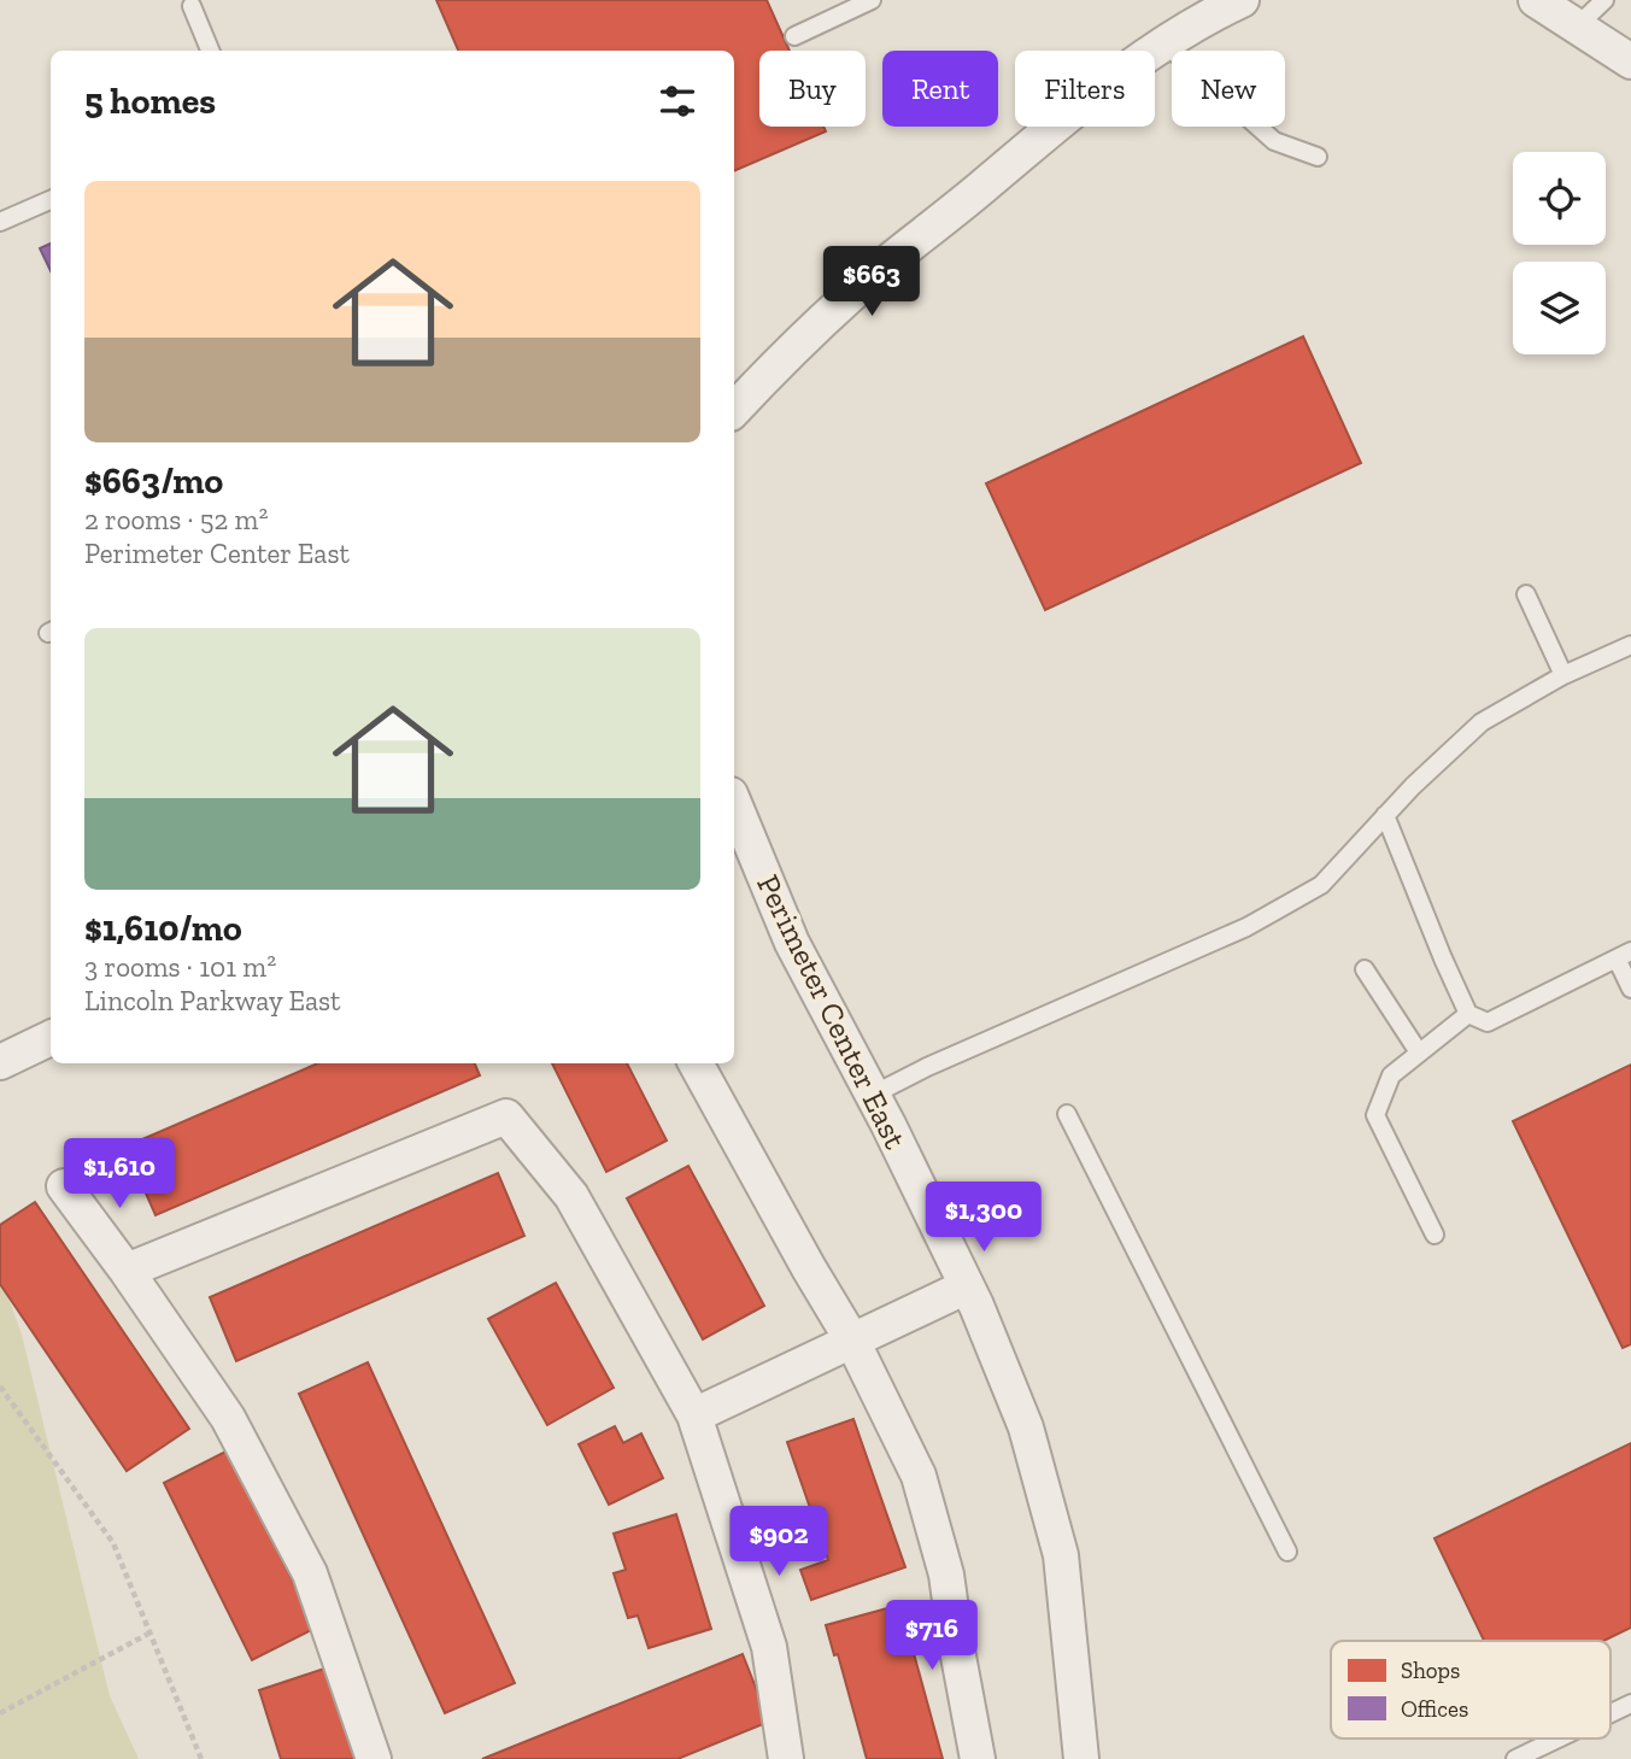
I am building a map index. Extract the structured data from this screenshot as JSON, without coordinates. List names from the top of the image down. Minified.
{"streets":{"street":["Perimeter Center East"]},"legend":["Shops","Offices"],"page":{"chip":["Buy","Rent","Filters","New"],"heading":"5 homes","list":[{"name":"$663/mo","note":"2 rooms · 52 m² · Perimeter Center East"},{"name":"$1,610/mo","note":"3 rooms · 101 m² · Lincoln Parkway East"}],"price":["$663","$1,610","$1,300","$902","$716"]}}
